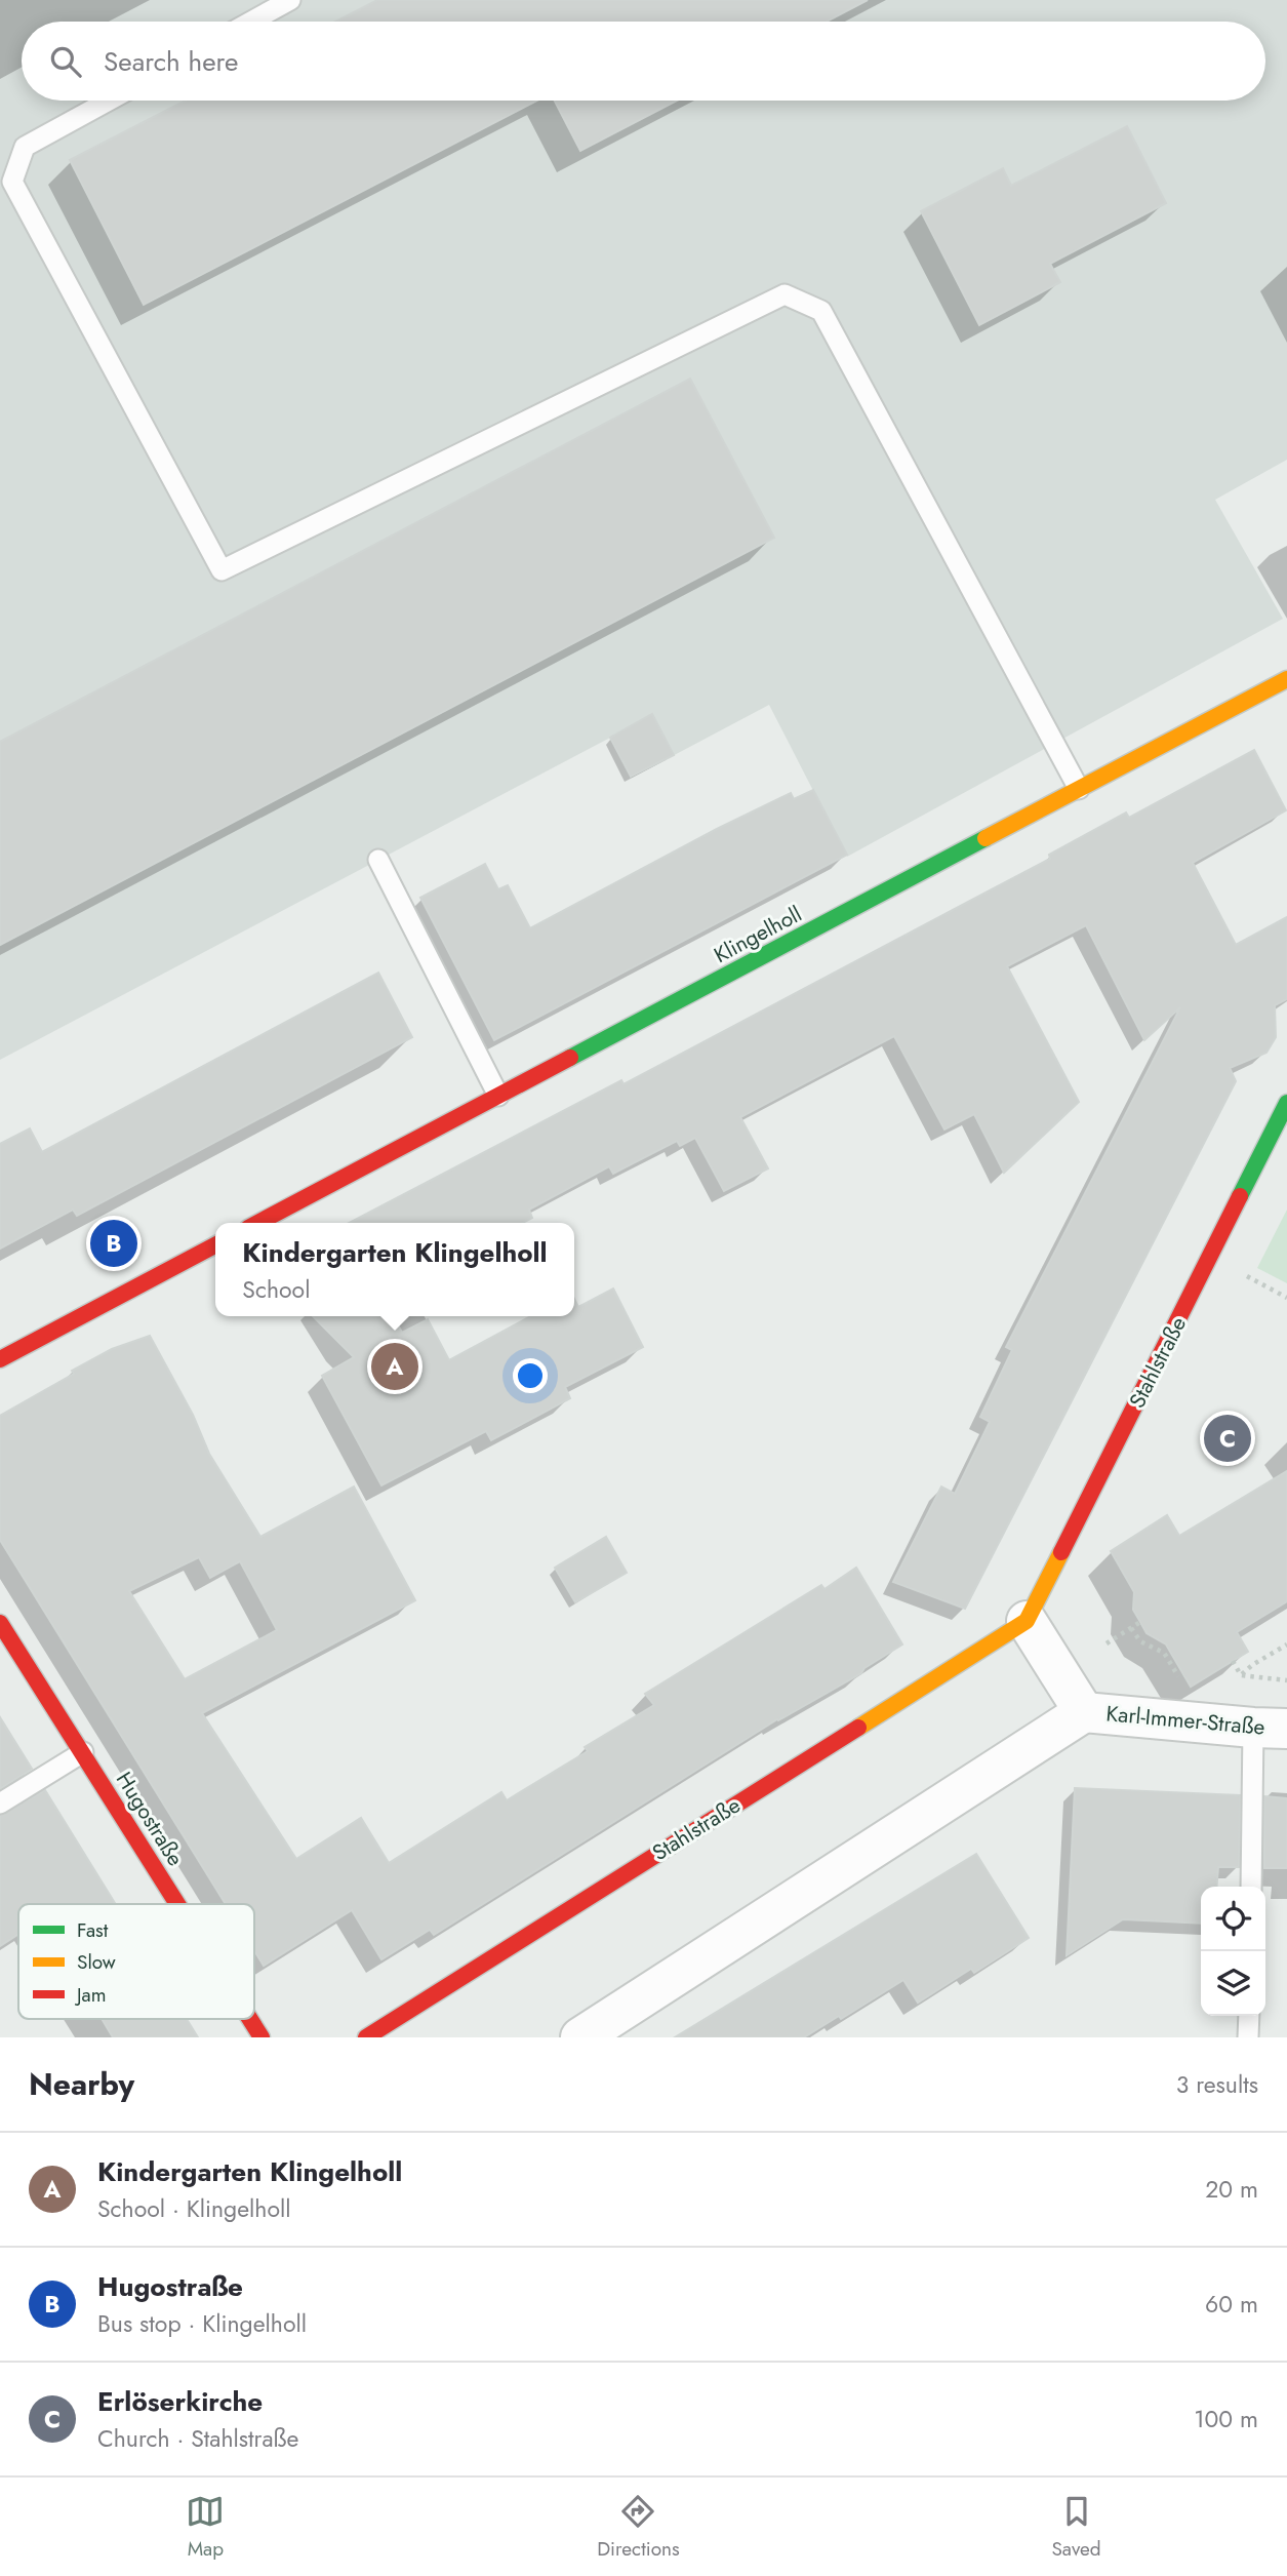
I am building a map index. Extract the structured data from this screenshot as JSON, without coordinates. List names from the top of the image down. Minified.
{"streets":{"street":["Klingelholl","Stahlstraße","Karl-Immer-Straße","Hugostraße"]},"legend":["Fast","Slow","Jam"],"page":{"search":"Search here","pins":["B","A","C"],"popup":["Kindergarten Klingelholl","School"],"heading":["Nearby","3 results"],"list":[{"mark":"A","name":"Kindergarten Klingelholl","note":"School · Klingelholl","value":"20 m"},{"mark":"B","name":"Hugostraße","note":"Bus stop · Klingelholl","value":"60 m"},{"mark":"C","name":"Erlöserkirche","note":"Church · Stahlstraße","value":"100 m"}],"nav":["Map","Directions","Saved"]}}
